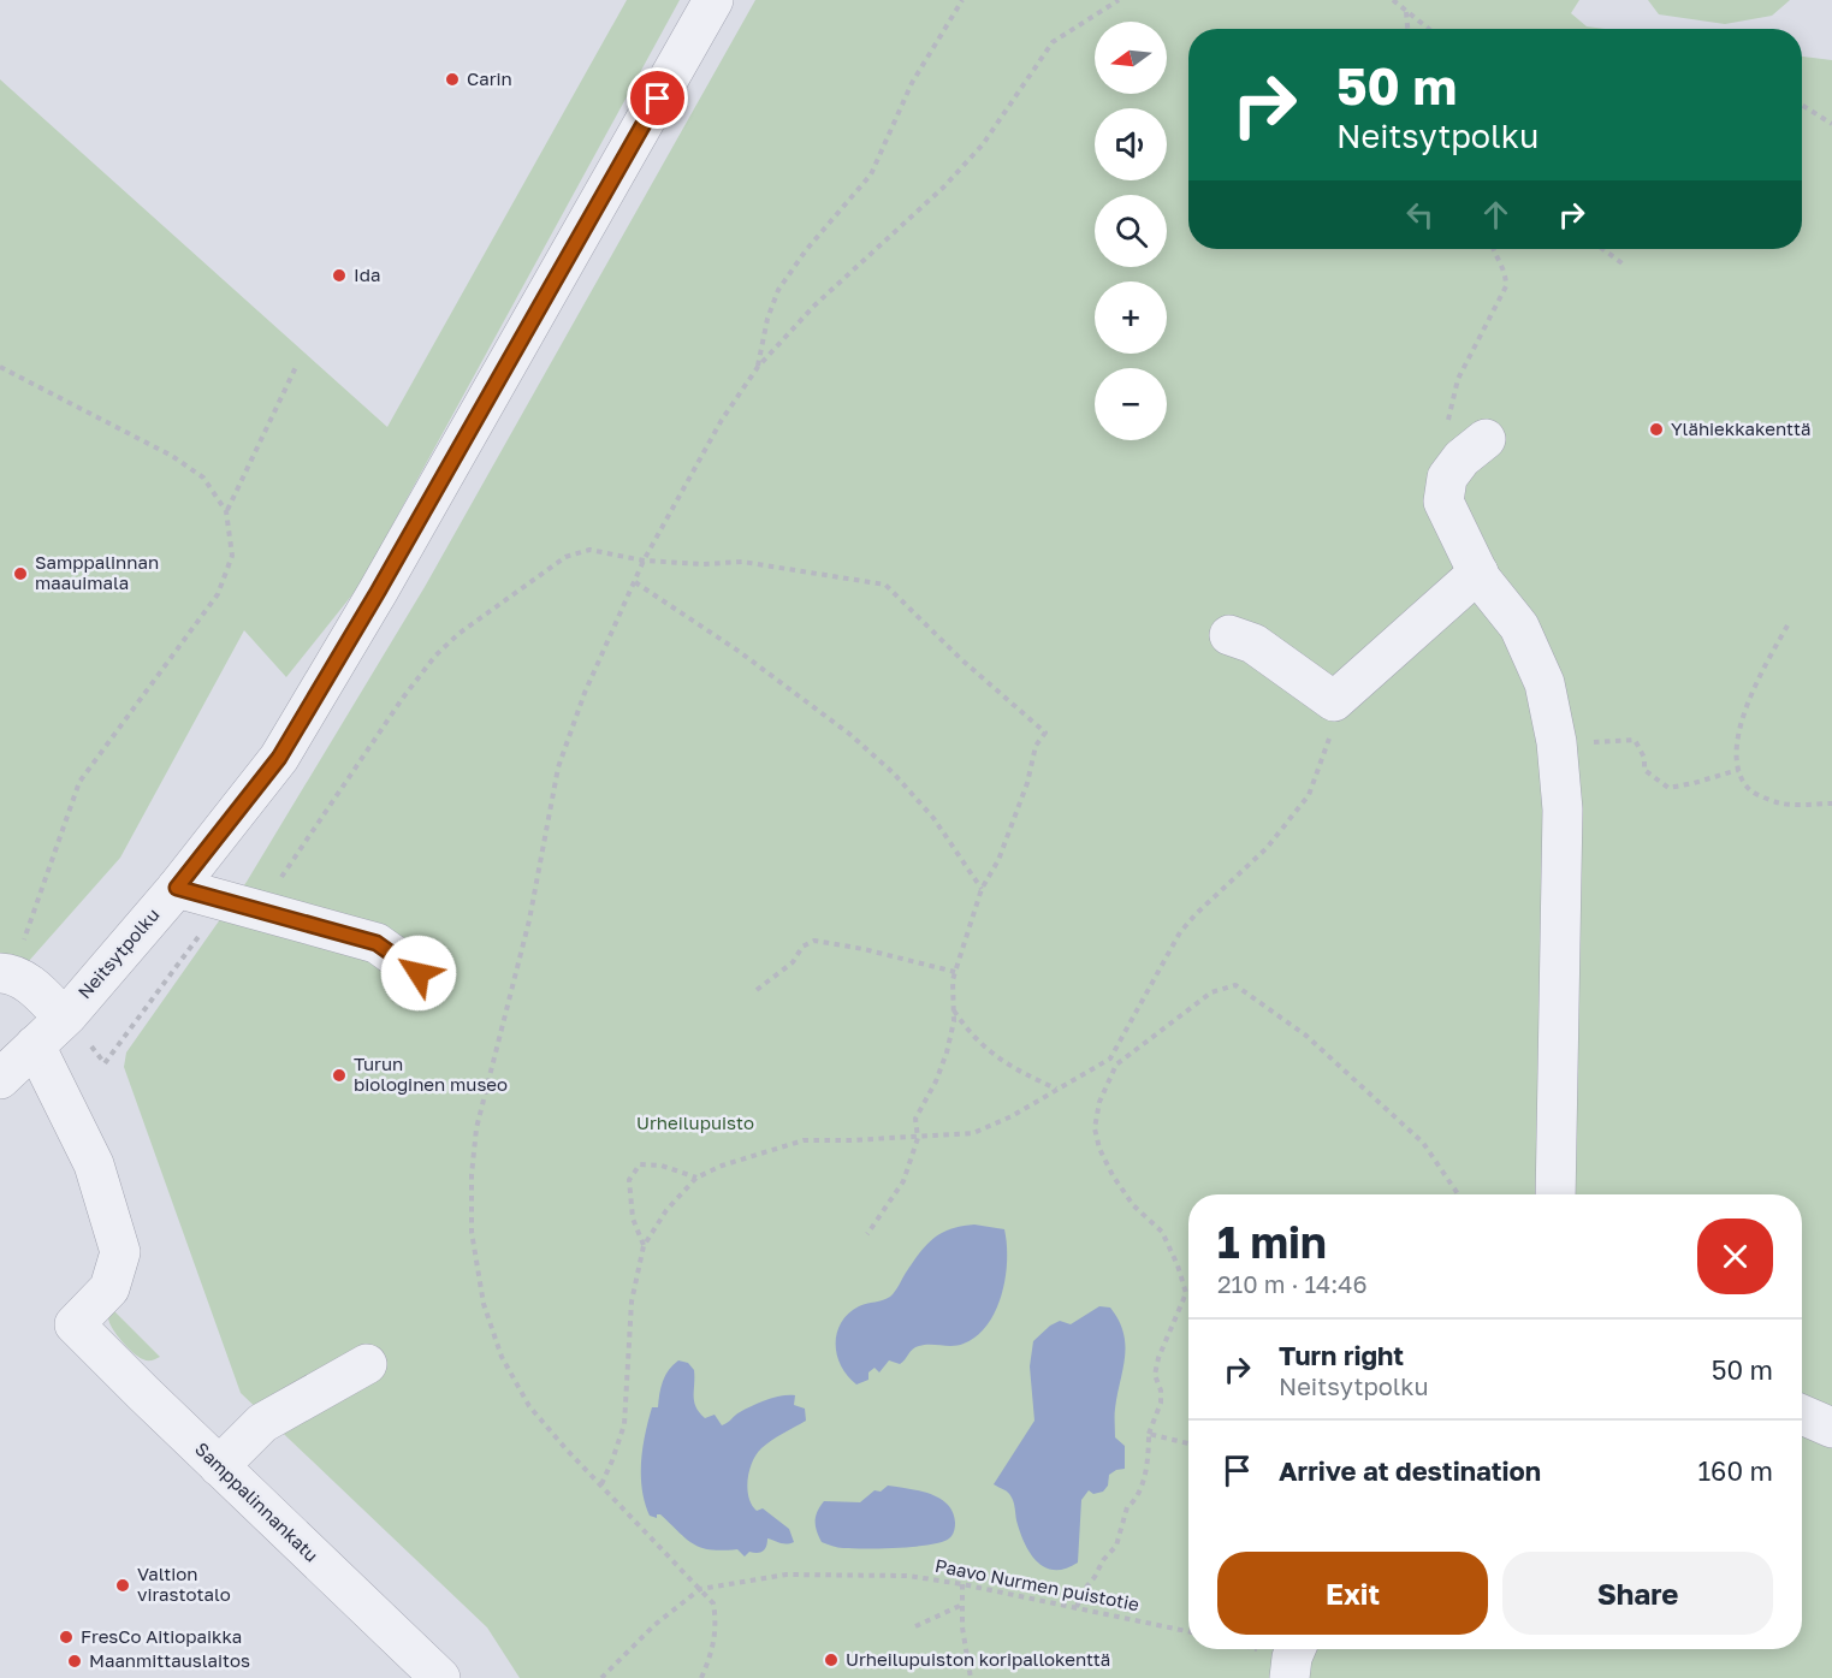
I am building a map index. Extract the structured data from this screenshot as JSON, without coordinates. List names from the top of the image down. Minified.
{"streets":{"street":["Neitsytpolku","Samppalinnankatu"],"path":["Paavo Nurmen puistotie"]},"crossings":[["Neitsytpolku","Samppalinnankatu"]],"parks":["Urheilupuisto"],"places":["Carin","Ida","Ylähiekkakenttä","Samppalinnan maauimala","Turun biologinen museo","Valtion virastotalo","FresCo Aitiopaikka","Urheilupuiston koripallokenttä","Maanmittauslaitos"],"north":"left","page":{"map_buttons":["+","−"],"turn":["50 m","Neitsytpolku"],"heading":["1 min","210 m · 14:46"],"list":[{"name":"Turn right","note":"Neitsytpolku","value":"50 m"},{"name":"Arrive at destination","value":"160 m"}],"buttons":["Exit","Share"]}}
